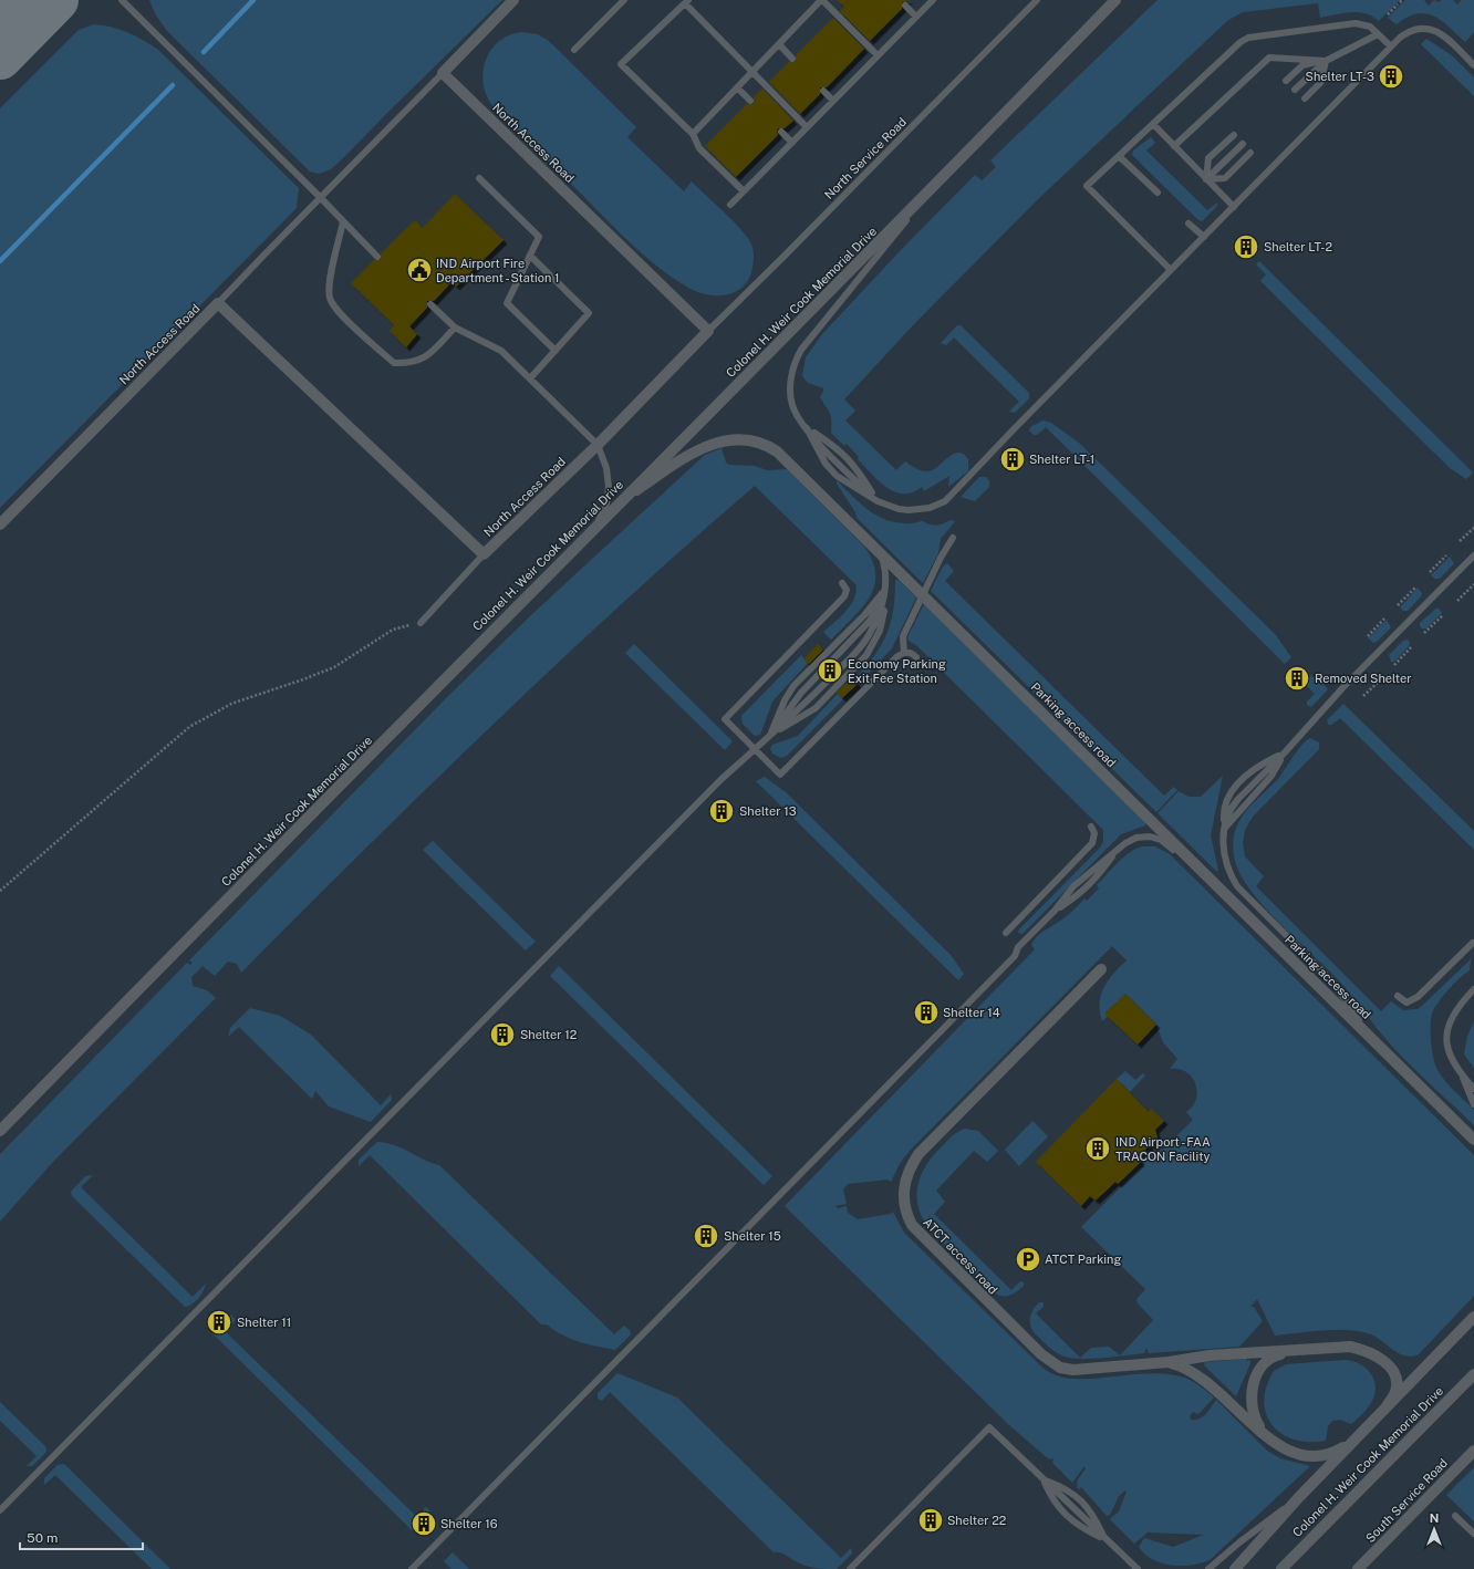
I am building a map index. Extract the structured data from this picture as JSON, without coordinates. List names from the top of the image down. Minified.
{"streets":{"street":["North Access Road","Colonel H. Weir Cook Memorial Drive","Parking access road","ATCT access road","South Service Road"],"lane":["North Service Road"]},"crossings":[["North Access Road","North Service Road"],["Colonel H. Weir Cook Memorial Drive","Parking access road"]],"places":{"building":["Shelter LT-3","Shelter LT-2","Shelter LT-1","Economy Parking Exit Fee Station","Removed Shelter","Shelter 13","Shelter 14","Shelter 12","IND Airport - FAA TRACON Facility","Shelter 15","Shelter 11","Shelter 22","Shelter 16"],"public building":["IND Airport Fire Department - Station 1"],"parking":["ATCT Parking"]},"scale_bar":"50 m","north":"top"}
